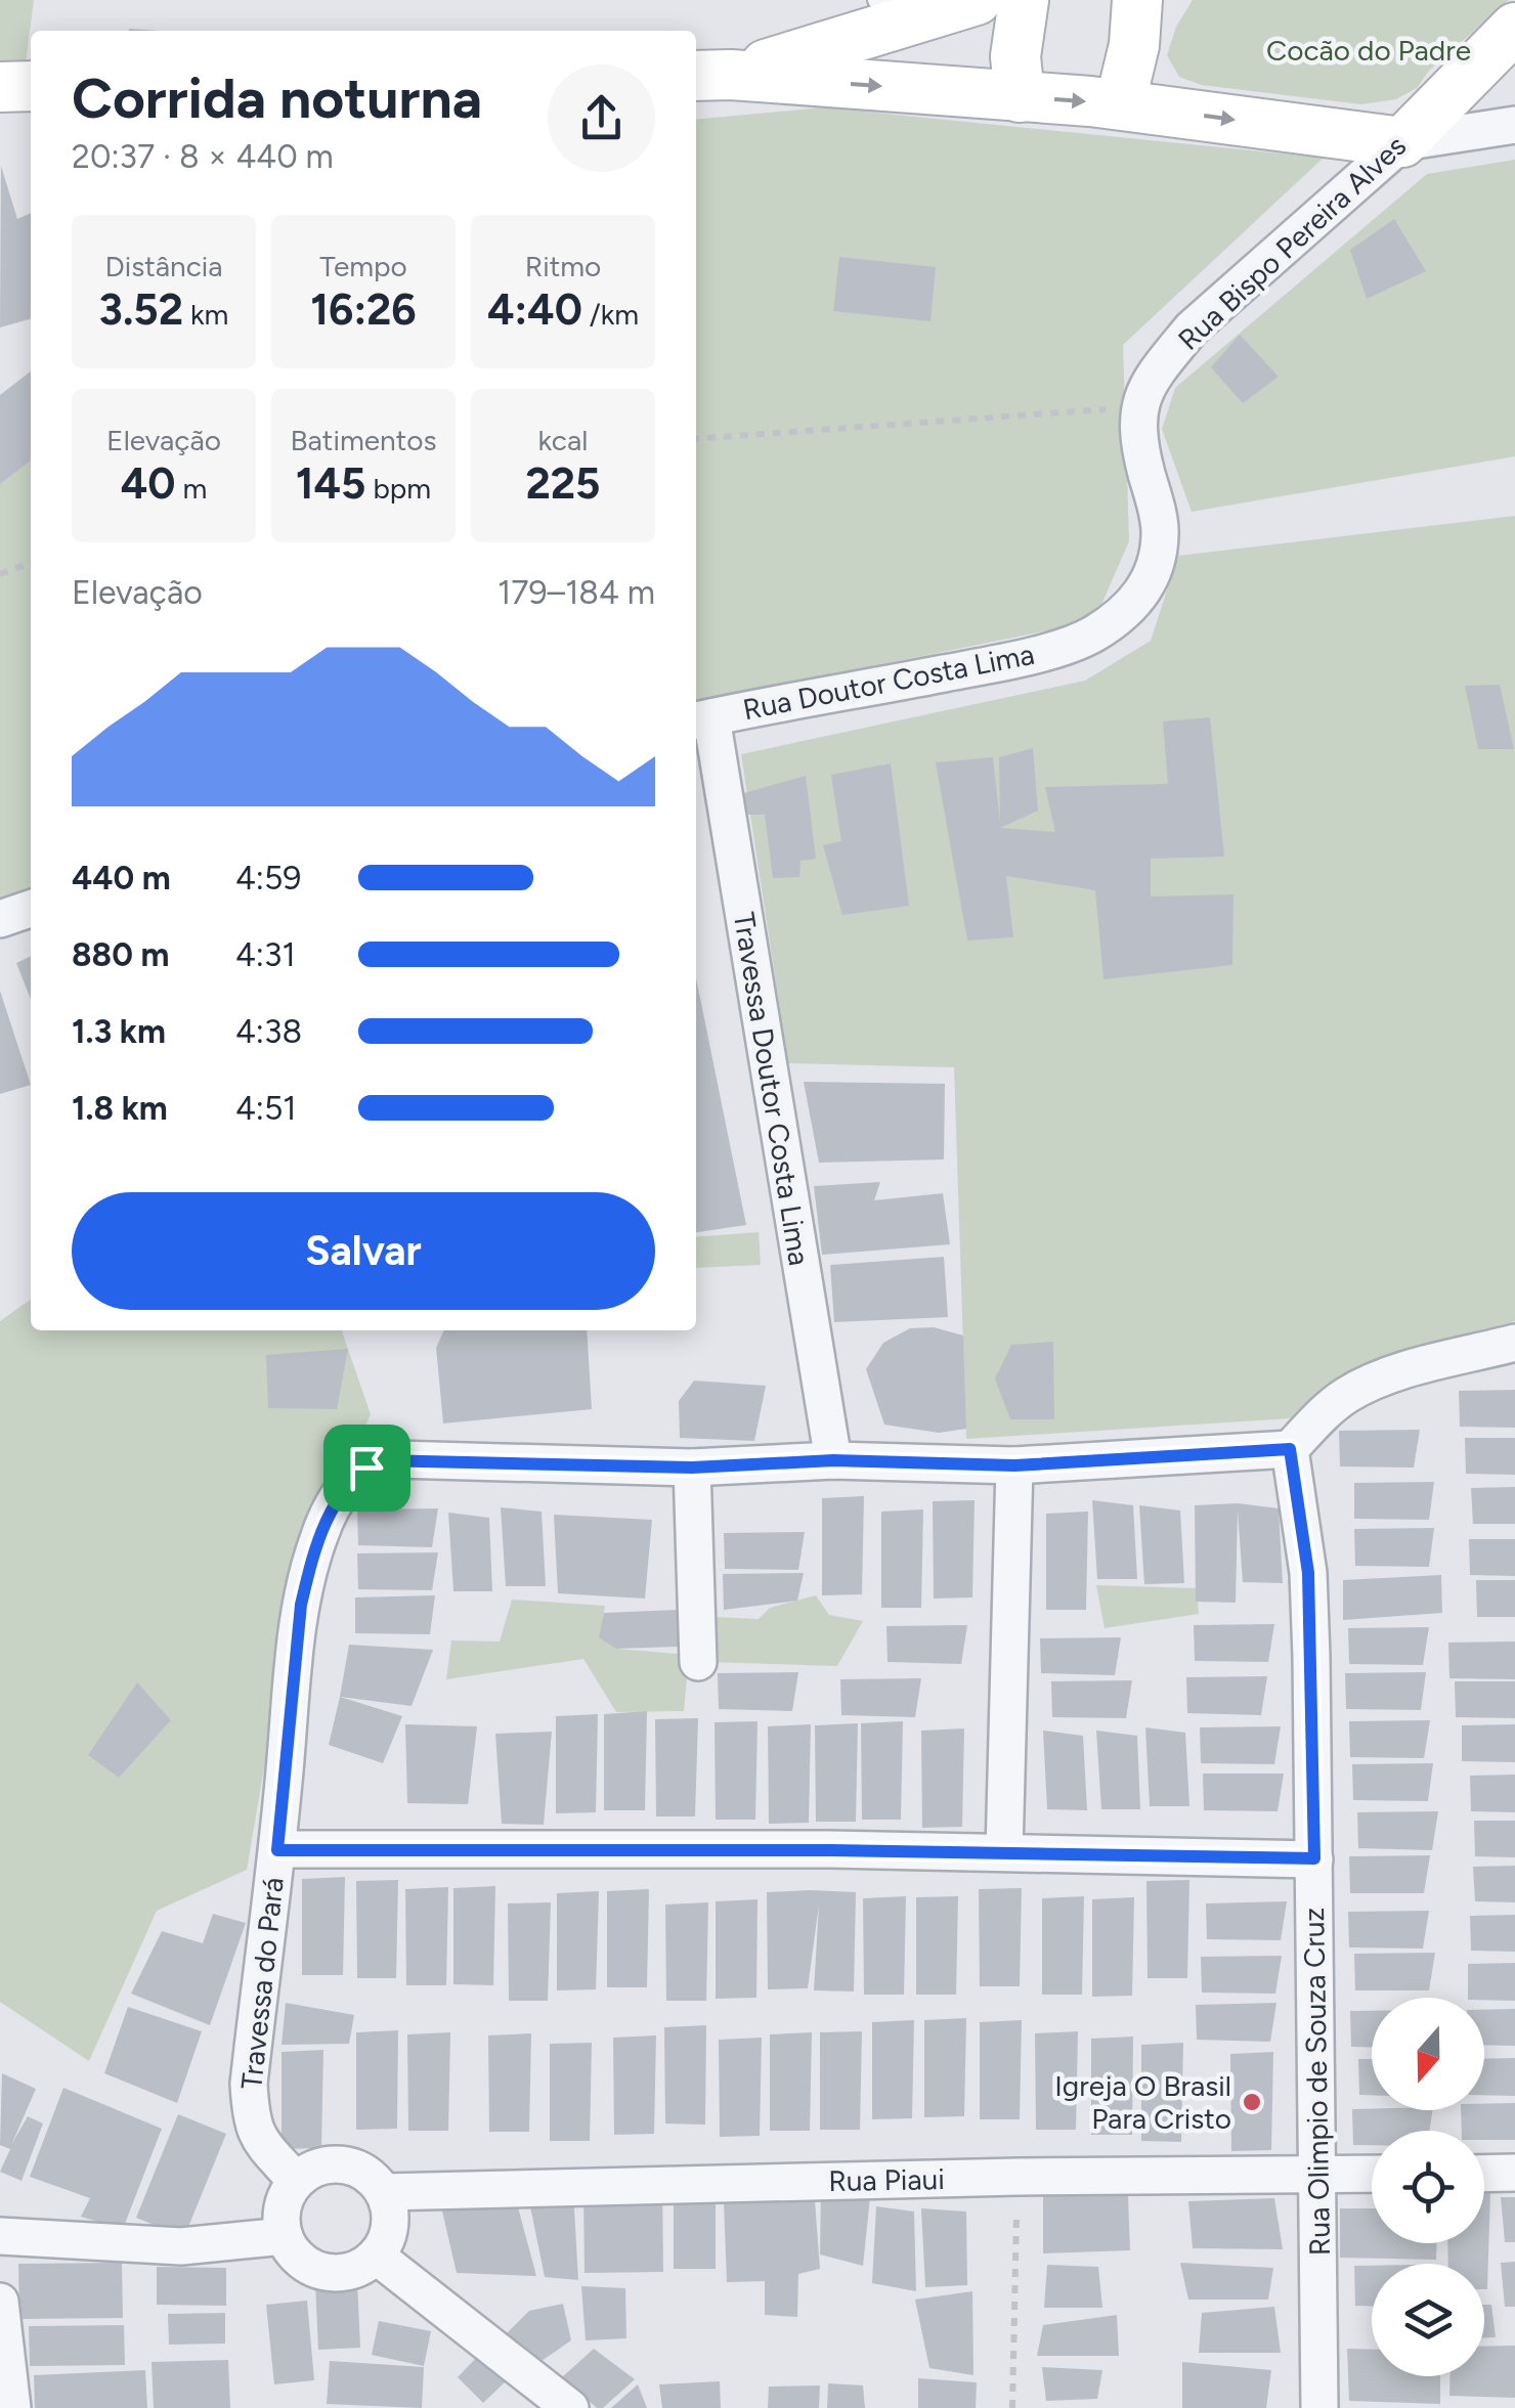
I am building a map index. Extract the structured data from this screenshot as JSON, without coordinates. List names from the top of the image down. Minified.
{"streets":{"main road":["Rua Bispo Pereira Alves"],"street":["Rua Doutor Costa Lima","Travessa Doutor Costa Lima","Travessa do Pará","Rua Olimpio de Souza Cruz","Rua Piaui"]},"crossings":[["Rua Bispo Pereira Alves","Rua Doutor Costa Lima"],["Rua Doutor Costa Lima","Travessa Doutor Costa Lima"],["Travessa do Pará","Rua Piaui"],["Rua Olimpio de Souza Cruz","Rua Piaui"]],"parks":["Cocão do Padre"],"places":["Igreja O Brasil Para Cristo"],"north":"bottom","page":{"heading":["Corrida noturna","20:37 · 8 × 440 m"],"stats":[["Distância","3.52 km"],["Tempo","16:26"],["Ritmo","4:40 /km"],["Elevação","40 m"],["Batimentos","145 bpm"],["kcal","225"]],"chart":["Elevação","179–184 m"],"list":[{"name":"440 m","note":"4:59"},{"name":"880 m","note":"4:31"},{"name":"1.3 km","note":"4:38"},{"name":"1.8 km","note":"4:51"}],"buttons":"Salvar"}}
